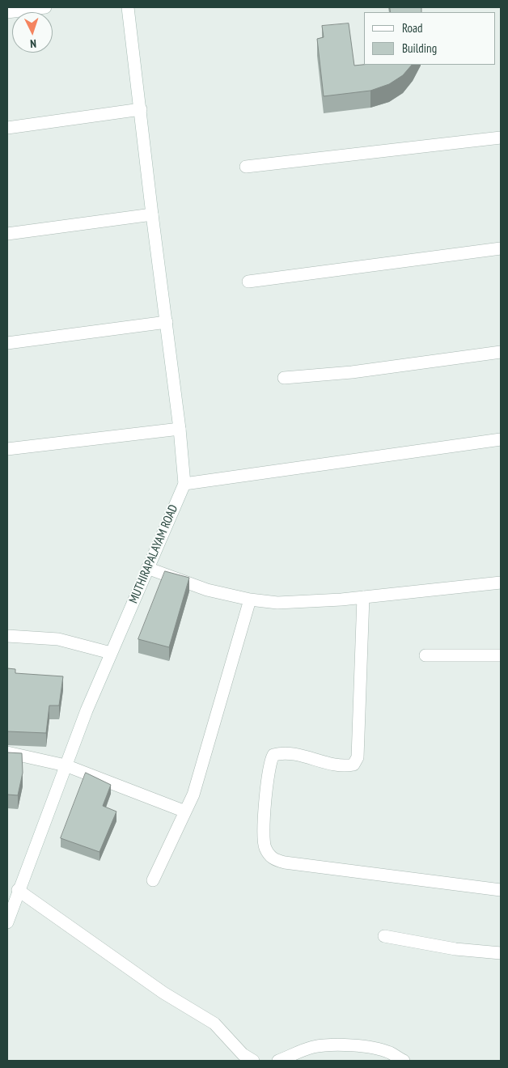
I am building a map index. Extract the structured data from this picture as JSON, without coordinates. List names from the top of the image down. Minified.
{"streets":{"street":["MUTHIRAPALAYAM ROAD"]},"legend":["Road","Building"],"north":"bottom"}
